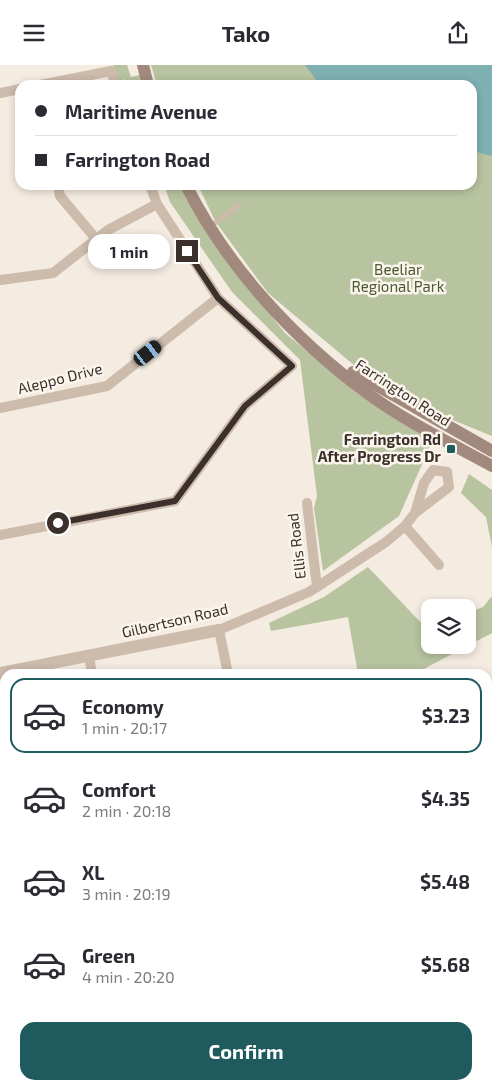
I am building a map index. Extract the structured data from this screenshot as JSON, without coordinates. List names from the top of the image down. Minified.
{"streets":{"main road":["Farrington Road"],"street":["Aleppo Drive","Ellis Road","Gilbertson Road"]},"crossings":[["Ellis Road","Gilbertson Road"]],"parks":["Beeliar Regional Park"],"places":{"transit":["Farrington Rd After Progress Dr"]},"page":{"header":"Tako","banner":["Maritime Avenue","Farrington Road"],"bubble":"1 min","list":[{"name":"Economy","note":"1 min · 20:17","value":"$3.23"},{"name":"Comfort","note":"2 min · 20:18","value":"$4.35"},{"name":"XL","note":"3 min · 20:19","value":"$5.48"},{"name":"Green","note":"4 min · 20:20","value":"$5.68"}],"buttons":"Confirm"}}
